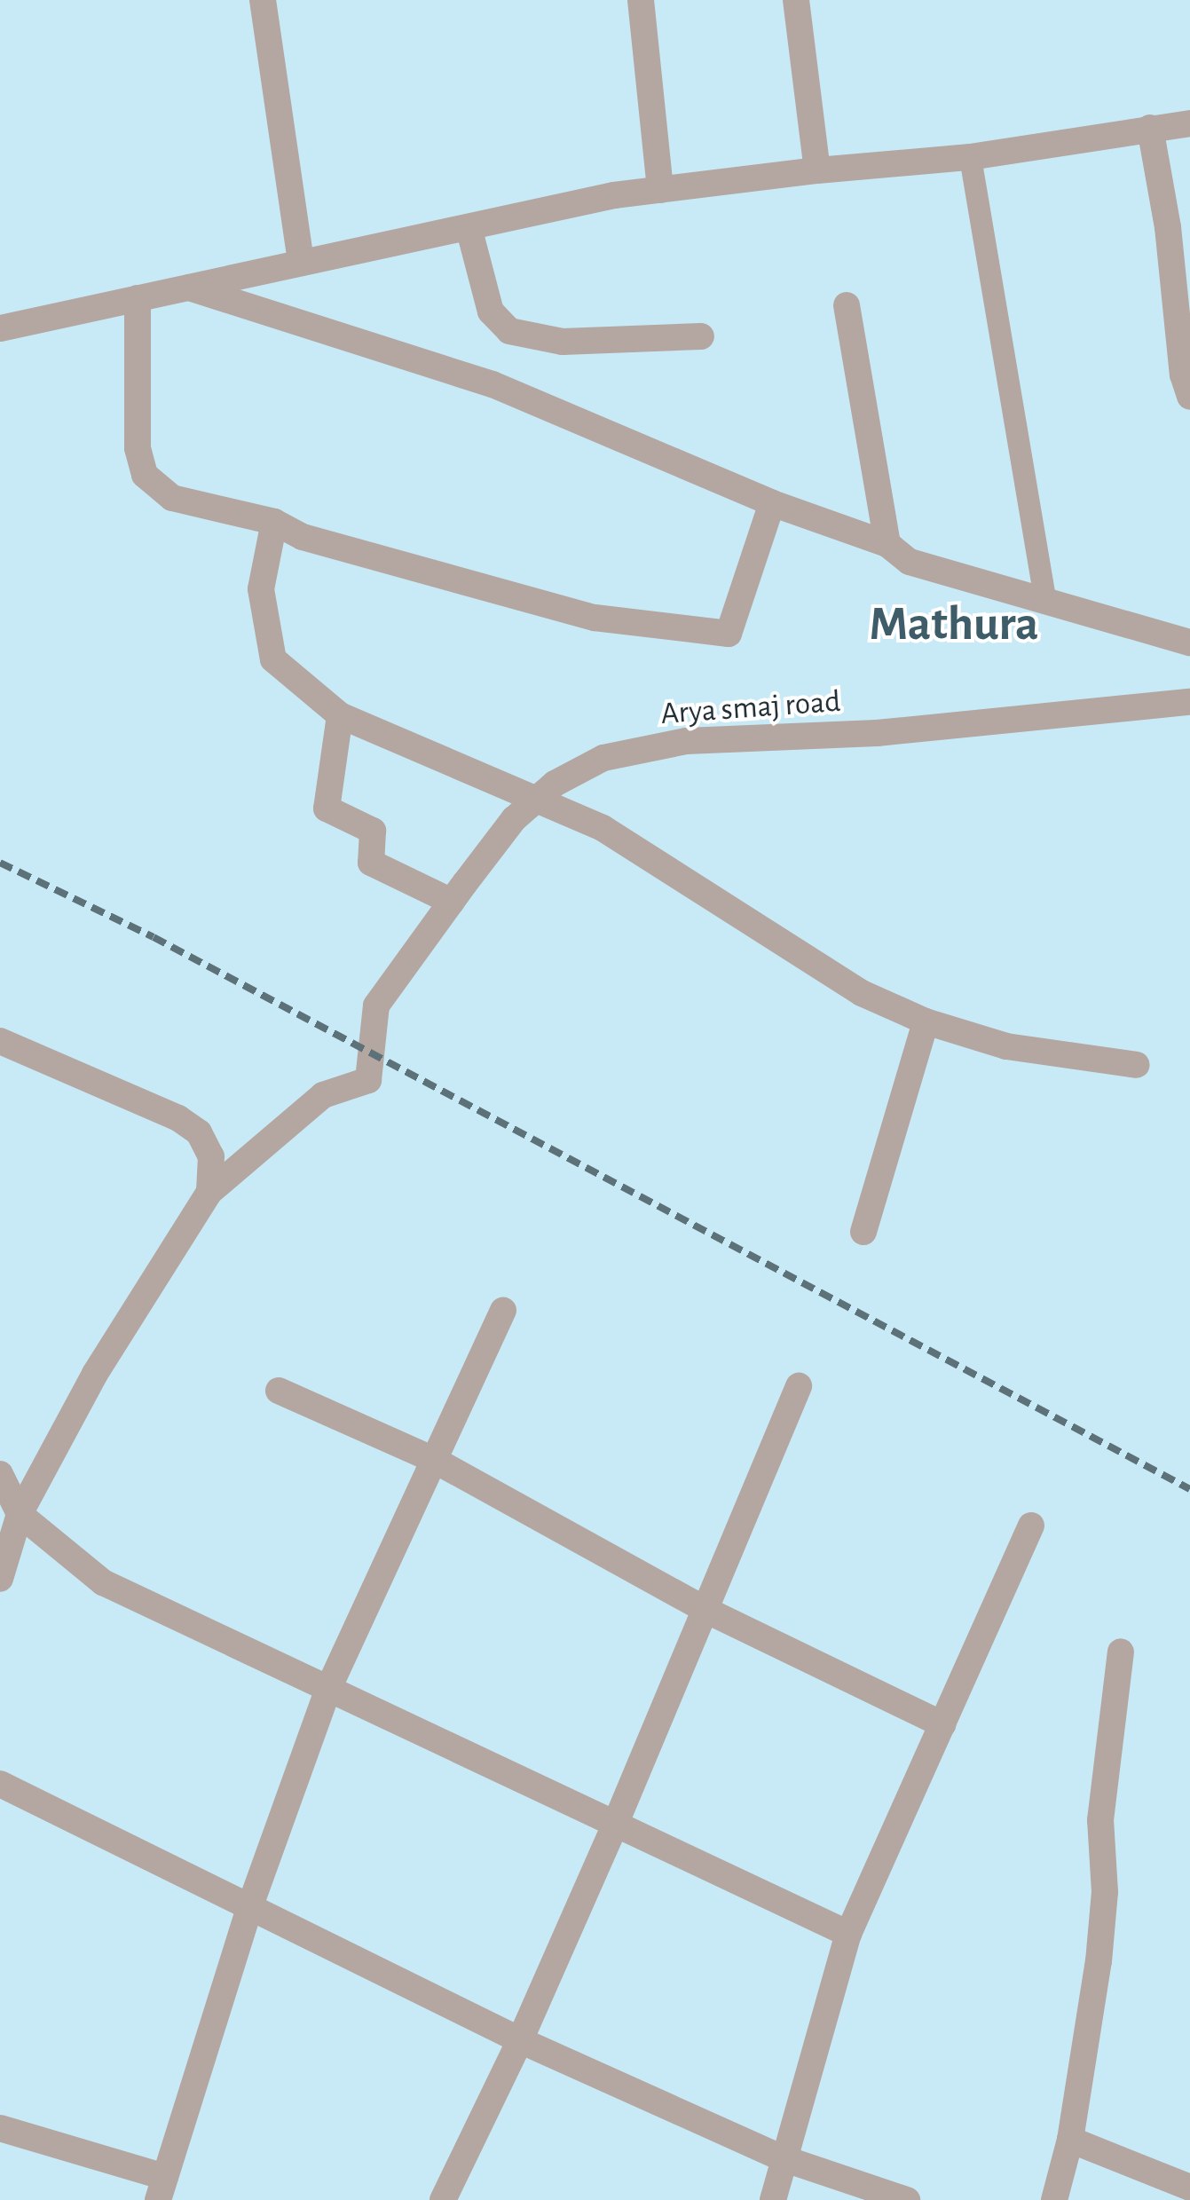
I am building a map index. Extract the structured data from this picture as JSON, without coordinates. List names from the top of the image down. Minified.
{"streets":{"street":["Arya smaj road"]},"districts":["Mathura"]}
